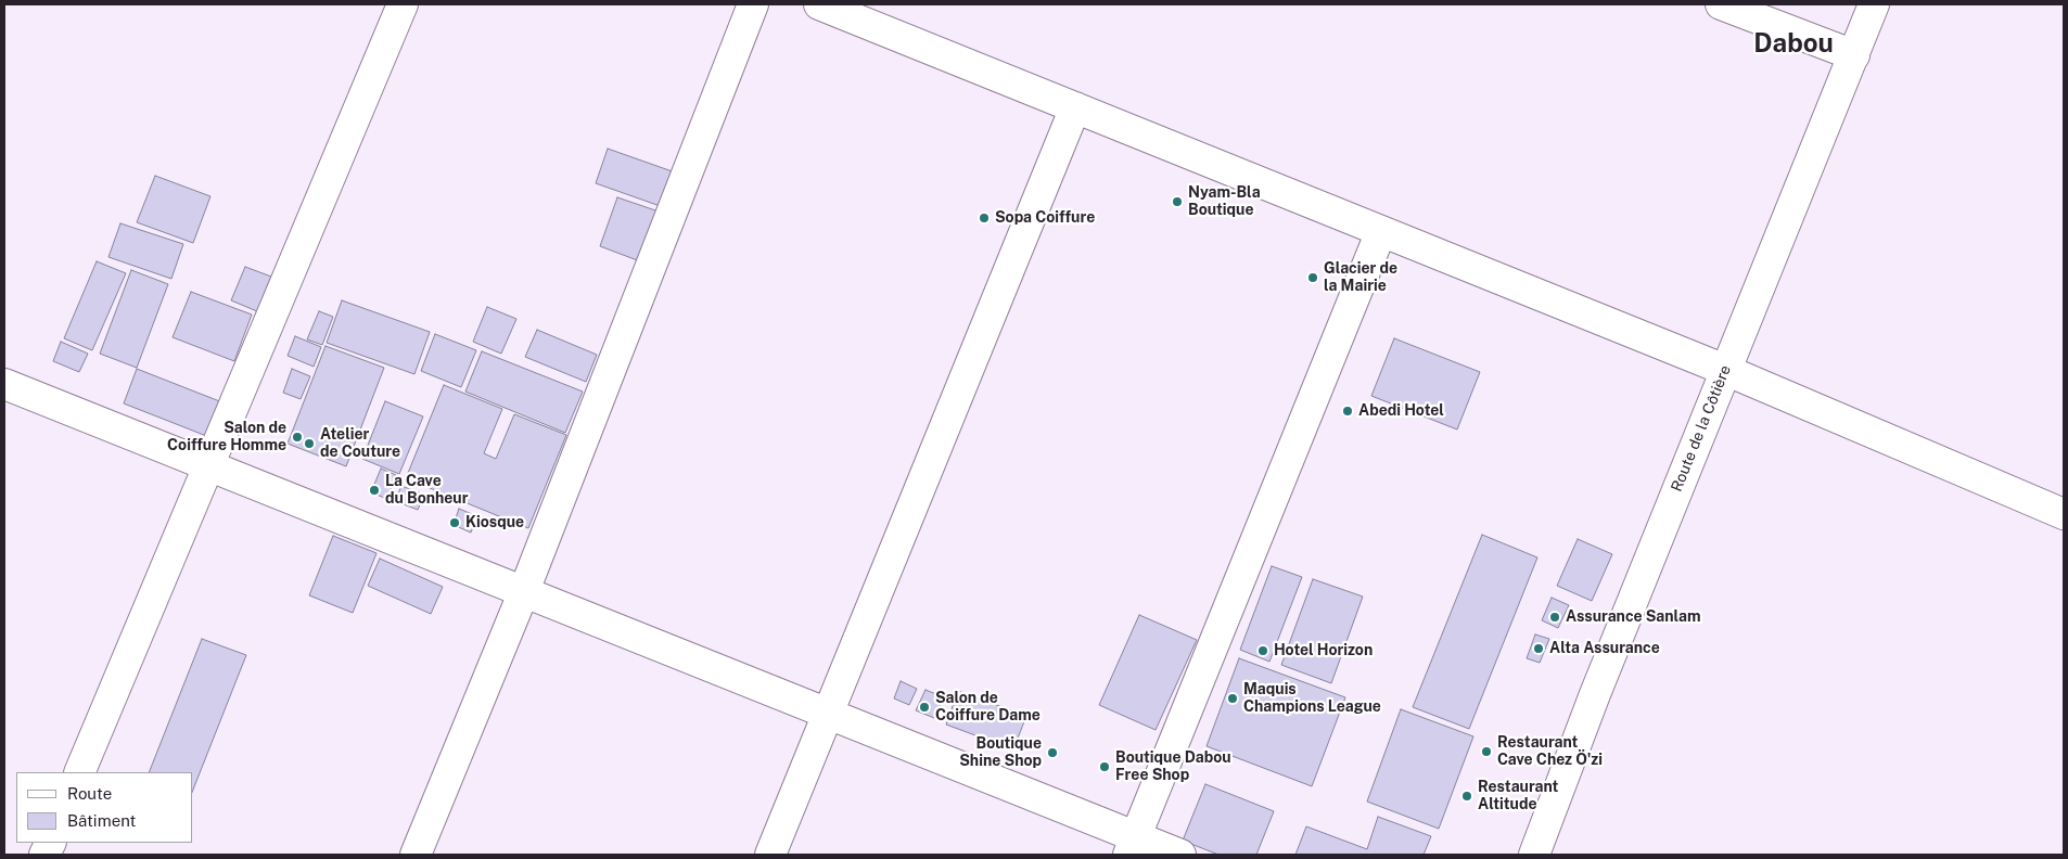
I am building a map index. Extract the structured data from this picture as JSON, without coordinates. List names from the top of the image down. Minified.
{"streets":{"street":["Route de la Côtière"]},"districts":["Dabou"],"places":["Nyam-Bla Boutique","Sopa Coiffure","Glacier de la Mairie","Abedi Hotel","Salon de Coiffure Homme","Atelier de Couture","La Cave du Bonheur","Kiosque","Assurance Sanlam","Alta Assurance","Hotel Horizon","Maquis Champions League","Salon de Coiffure Dame","Restaurant Cave Chez Ö'zi","Boutique Shine Shop","Boutique Dabou Free Shop","Restaurant Altitude"],"legend":["Route","Bâtiment"]}
